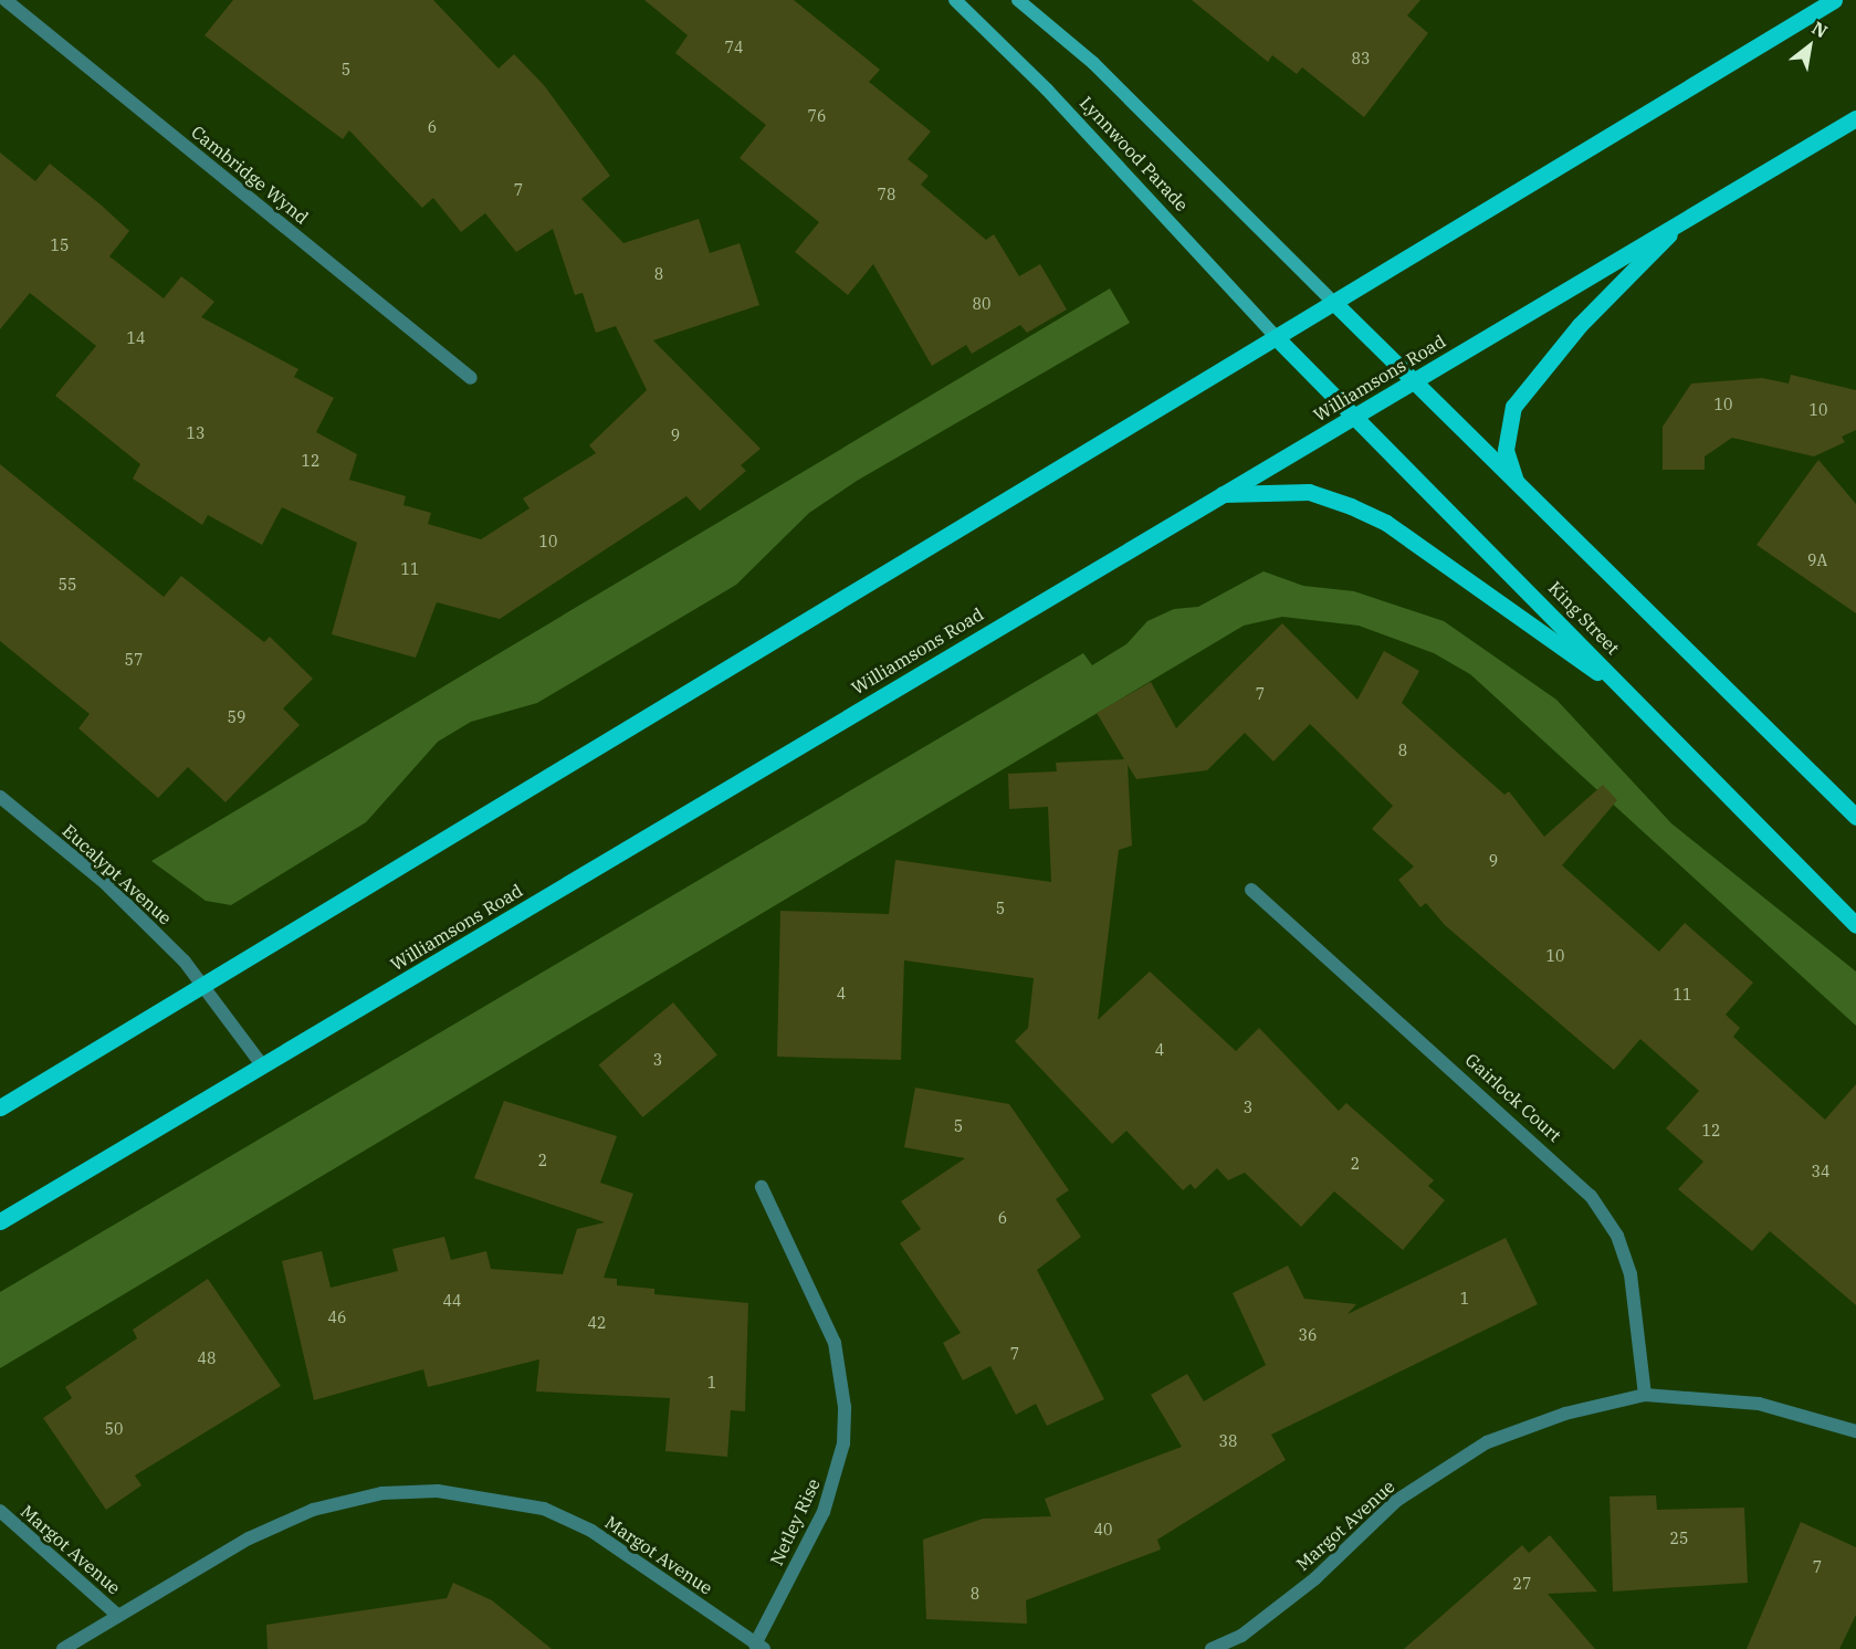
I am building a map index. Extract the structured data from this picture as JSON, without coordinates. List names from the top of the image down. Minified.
{"streets":{"main road":["Lynnwood Parade","Williamsons Road","King Street"],"street":["Cambridge Wynd","Eucalypt Avenue","Gairlock Court","Netley Rise","Margot Avenue"]},"crossings":[["Lynnwood Parade","King Street"],["Williamsons Road","King Street"],["Williamsons Road","Eucalypt Avenue"],["Gairlock Court","Margot Avenue"],["Netley Rise","Margot Avenue"]],"house_numbers":["74","83","5","76","6","7","78","15","8","80","14","10","10","13","9","12","10","9A","11","55","57","7","59","8","9","5","10","4","11","4","3","3","5","12","2","2","34","6","1","44","46","42","36","7","48","1","50","38","40","25","7","27","8"],"north":"top right"}
